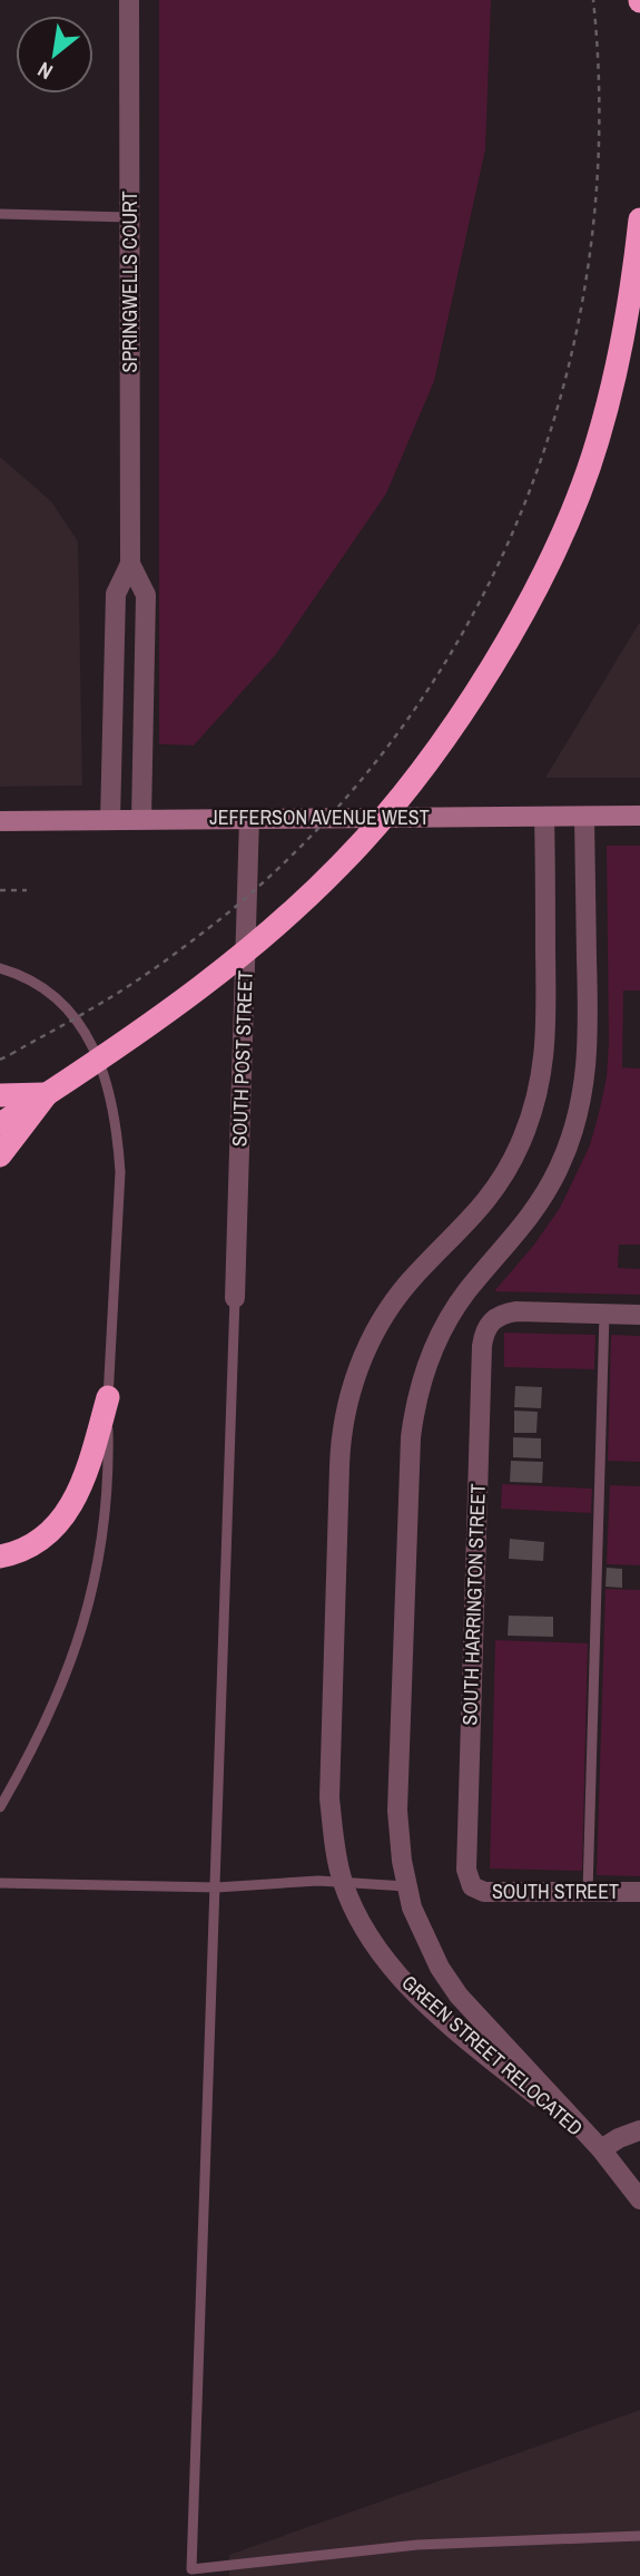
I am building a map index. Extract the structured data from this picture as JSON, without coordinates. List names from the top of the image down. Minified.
{"streets":{"main road":["JEFFERSON AVENUE WEST"],"street":["SPRINGWELLS COURT","SOUTH POST STREET","SOUTH HARRINGTON STREET","SOUTH STREET","GREEN STREET RELOCATED"]},"crossings":[["SPRINGWELLS COURT","JEFFERSON AVENUE WEST"],["JEFFERSON AVENUE WEST","SOUTH POST STREET"],["JEFFERSON AVENUE WEST","GREEN STREET RELOCATED"],["SOUTH HARRINGTON STREET","SOUTH STREET"]],"north":"bottom left"}
